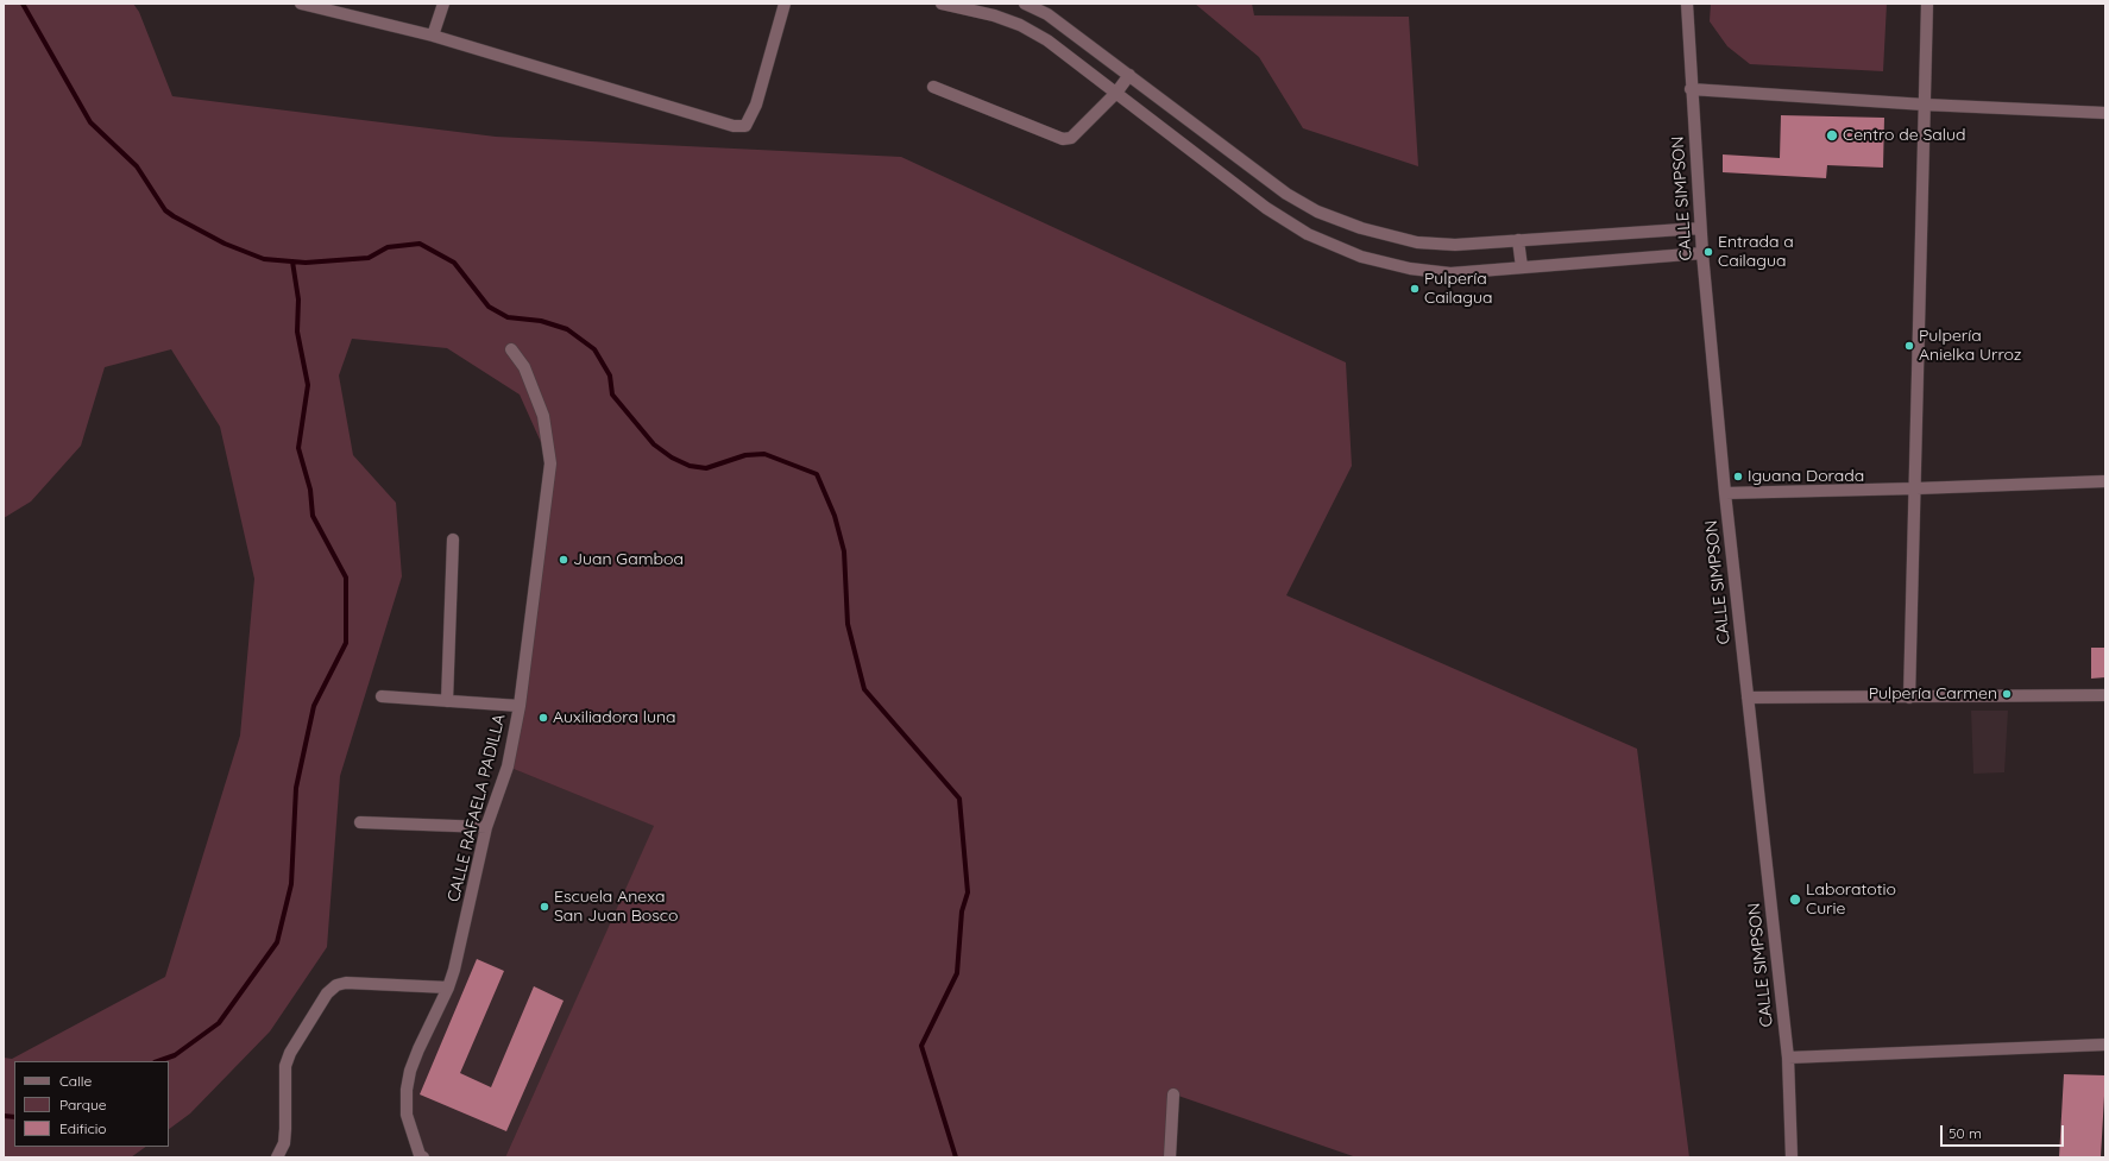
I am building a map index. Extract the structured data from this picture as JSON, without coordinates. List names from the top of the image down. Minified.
{"streets":{"street":["CALLE SIMPSON","CALLE RAFAELA PADILLA"]},"places":["Centro de Salud","Entrada a Cailagua","Pulpería Cailagua","Pulpería Anielka Urroz","Iguana Dorada","Juan Gamboa","Pulpería Carmen","Auxiliadora luna","Laboratotio Curie","Escuela Anexa San Juan Bosco"],"legend":["Calle","Parque","Edificio"],"scale_bar":"50 m"}
